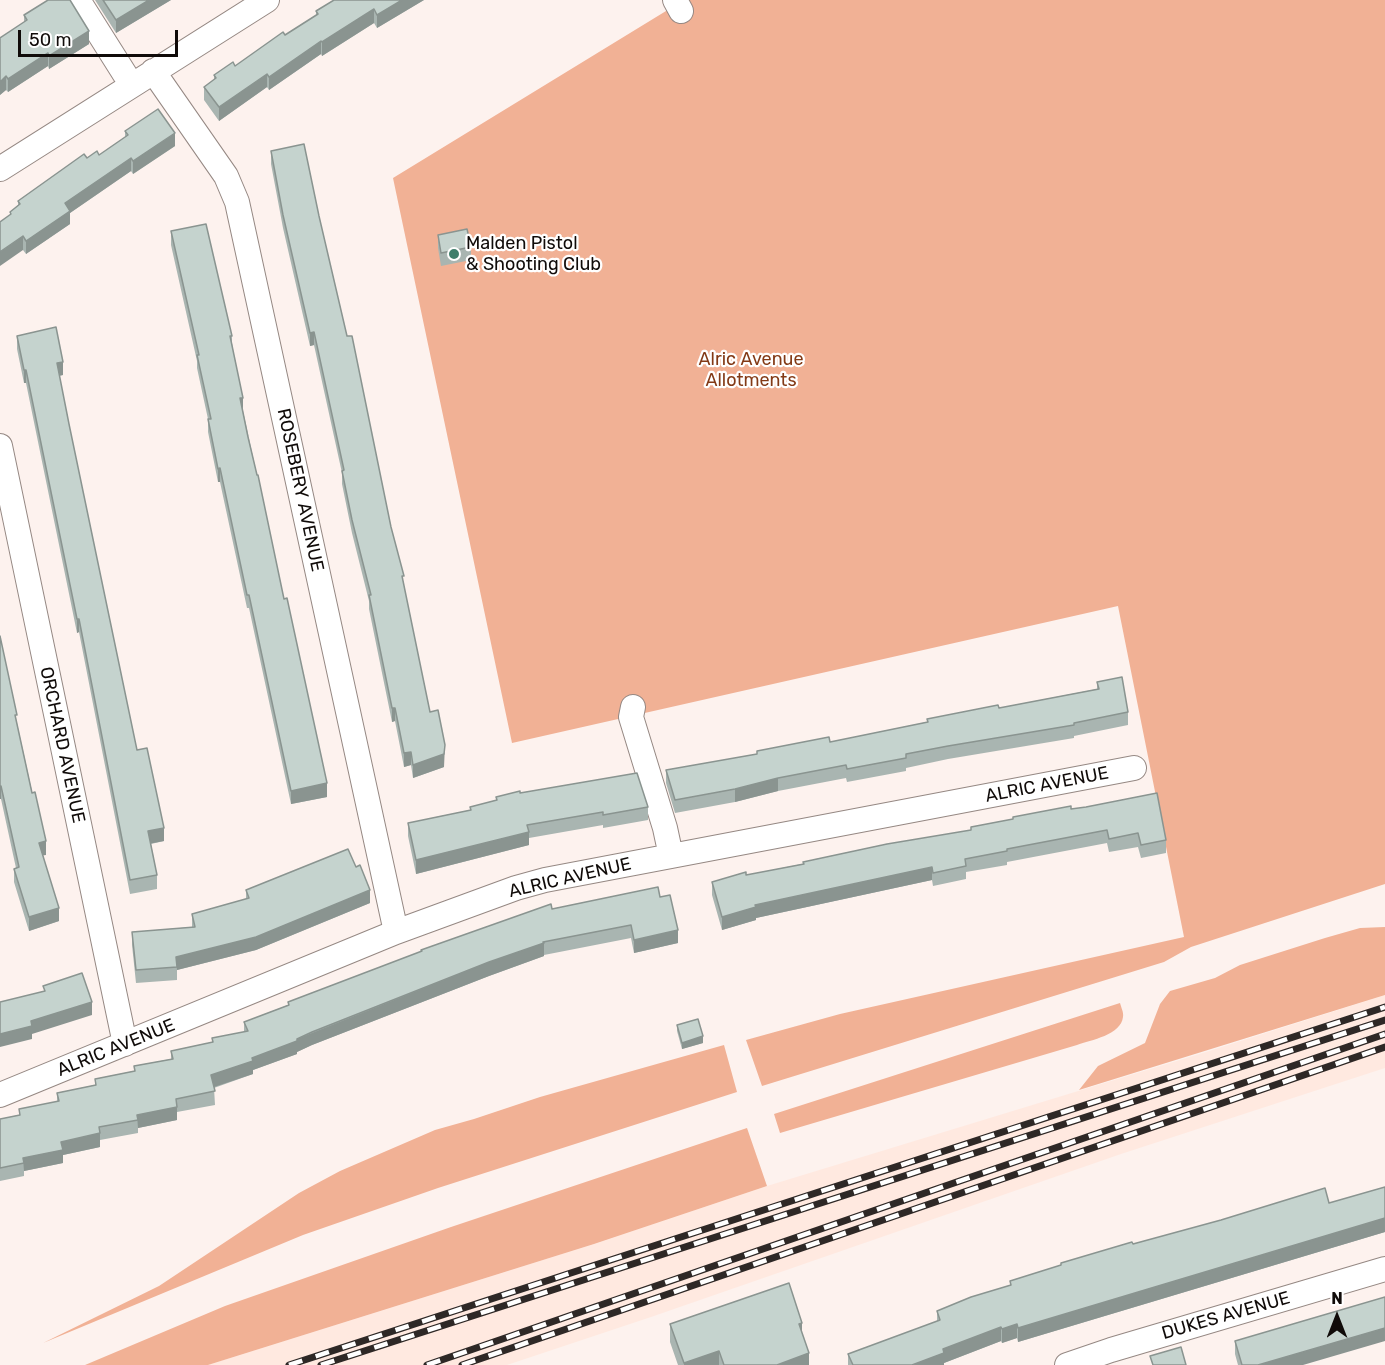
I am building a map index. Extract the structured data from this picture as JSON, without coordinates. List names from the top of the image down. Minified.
{"streets":{"street":["ROSEBERY AVENUE","ORCHARD AVENUE","ALRIC AVENUE","DUKES AVENUE"]},"crossings":[["ROSEBERY AVENUE","ALRIC AVENUE"],["ORCHARD AVENUE","ALRIC AVENUE"]],"parks":["Alric Avenue Allotments"],"places":["Malden Pistol & Shooting Club"],"scale_bar":"50 m","north":"top"}
